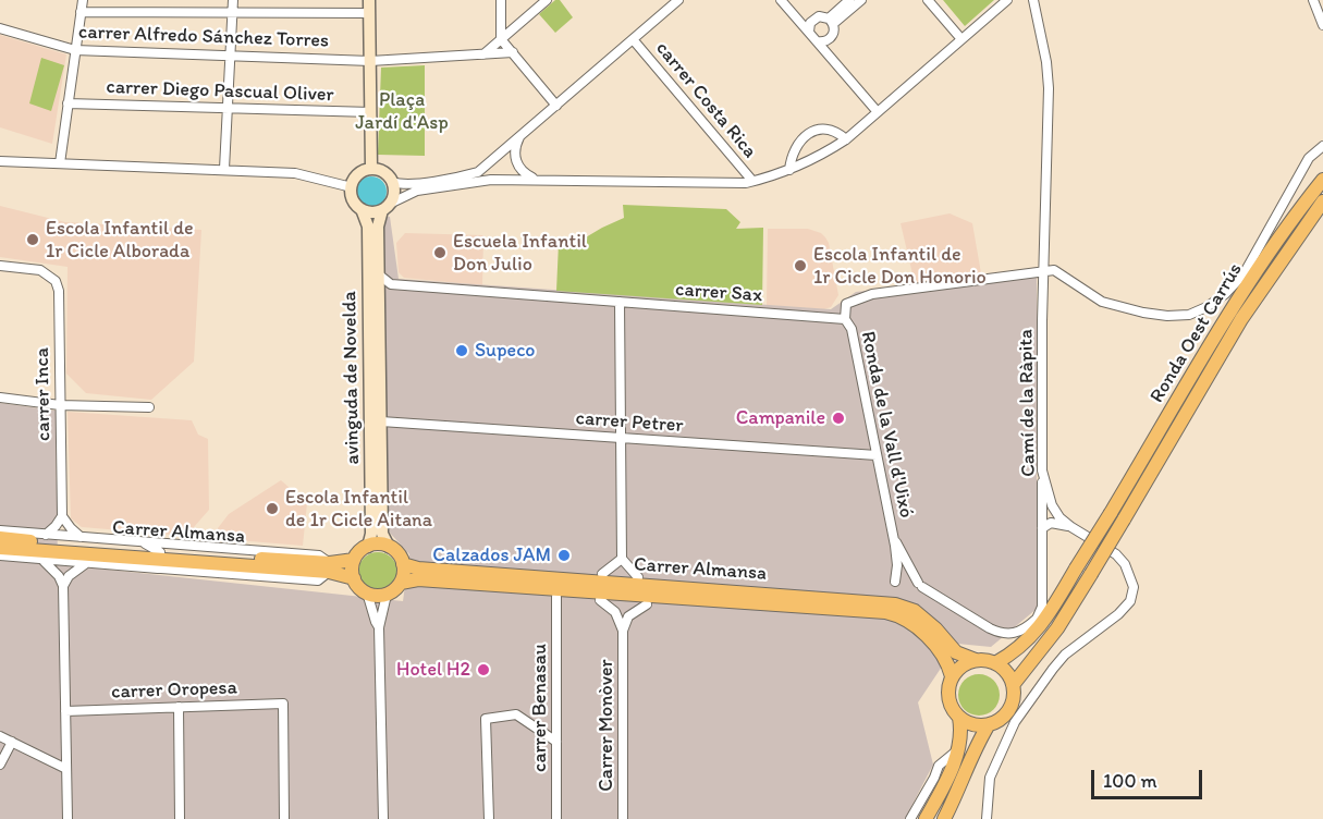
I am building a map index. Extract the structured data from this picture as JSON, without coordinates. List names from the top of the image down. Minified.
{"streets":{"main road":["Ronda Oest Carrús","avinguda de Novelda","Carrer Almansa"],"street":["carrer Alfredo Sánchez Torres","carrer Diego Pascual Oliver","carrer Costa Rica","carrer Sax","carrer Inca","Camí de la Ràpita","carrer Petrer","Ronda de la Vall d'Uixó","carrer Oropesa","carrer Benasau","Carrer Monòver"]},"crossings":[["carrer Sax","avinguda de Novelda"],["carrer Sax","Ronda de la Vall d'Uixó"],["avinguda de Novelda","carrer Petrer"],["avinguda de Novelda","Carrer Almansa"],["carrer Petrer","Ronda de la Vall d'Uixó"]],"parks":["Plaça Jardí d'Asp"],"places":["Escola Infantil de 1r Cicle Alborada","Escuela Infantil Don Julio","Escola Infantil de 1r Cicle Don Honorio","Supeco","Campanile","Escola Infantil de 1r Cicle Aitana","Calzados JAM","Hotel H2"],"scale_bar":"100 m"}
